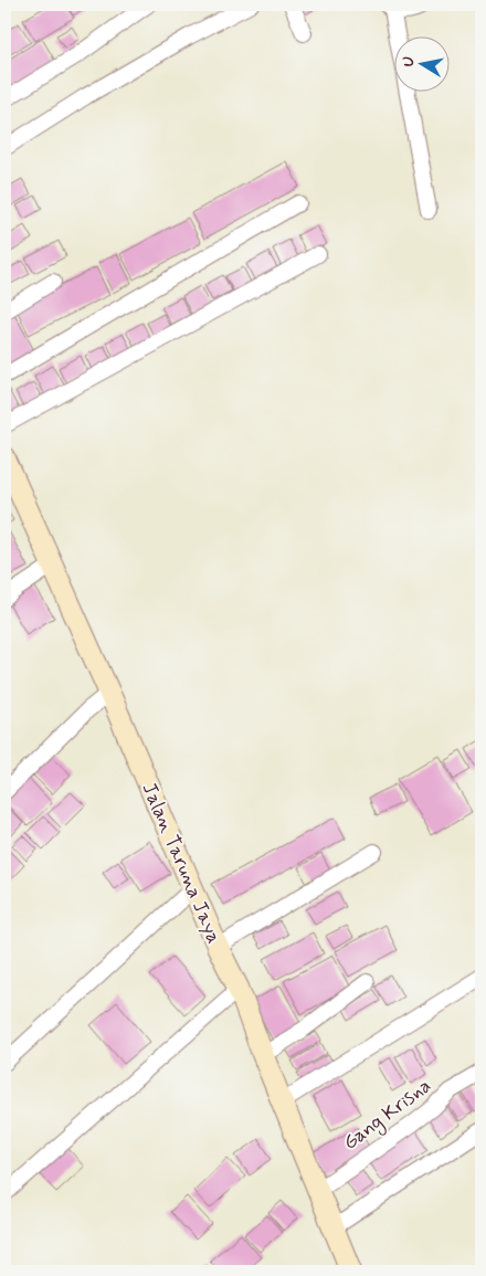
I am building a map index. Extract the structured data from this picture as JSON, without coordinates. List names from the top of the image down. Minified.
{"streets":{"street":["Jalan Taruna Jaya","Gang Krisna"]},"crossings":[["Jalan Taruna Jaya","Gang Krisna"]],"north":"left"}
